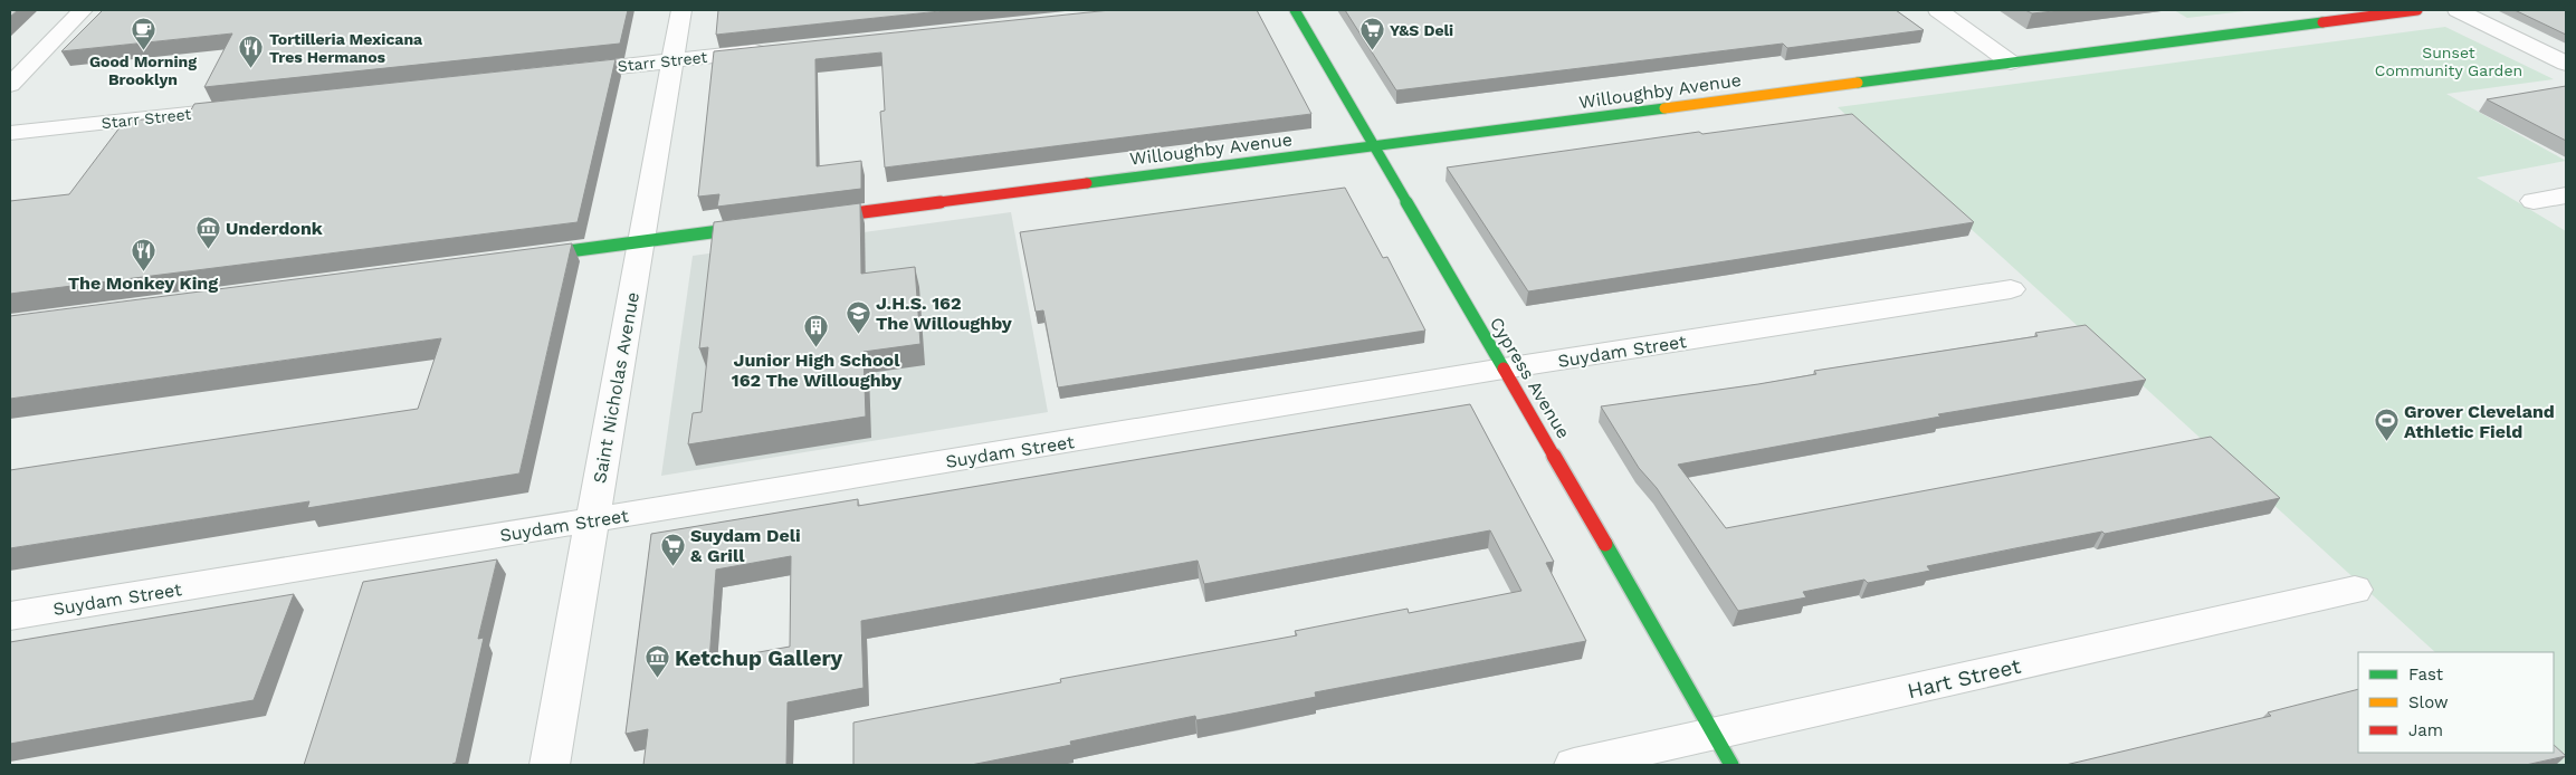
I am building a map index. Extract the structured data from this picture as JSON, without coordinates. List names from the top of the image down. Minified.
{"streets":{"street":["Starr Street","Willoughby Avenue","Suydam Street","Cypress Avenue","Saint Nicholas Avenue","Hart Street"]},"crossings":[["Starr Street","Saint Nicholas Avenue"],["Willoughby Avenue","Cypress Avenue"],["Suydam Street","Cypress Avenue"],["Suydam Street","Saint Nicholas Avenue"],["Cypress Avenue","Hart Street"]],"parks":["Sunset Community Garden"],"places":{"cafe":["Good Morning Brooklyn"],"supermarket":["Y&S Deli","Suydam Deli & Grill"],"restaurant":["Tortilleria Mexicana Tres Hermanos","The Monkey King"],"museum":["Underdonk","Ketchup Gallery"],"school or university":["J.H.S. 162 The Willoughby"],"building":["Junior High School 162 The Willoughby"],"sports":["Grover Cleveland Athletic Field"]},"legend":["Fast","Slow","Jam"]}
